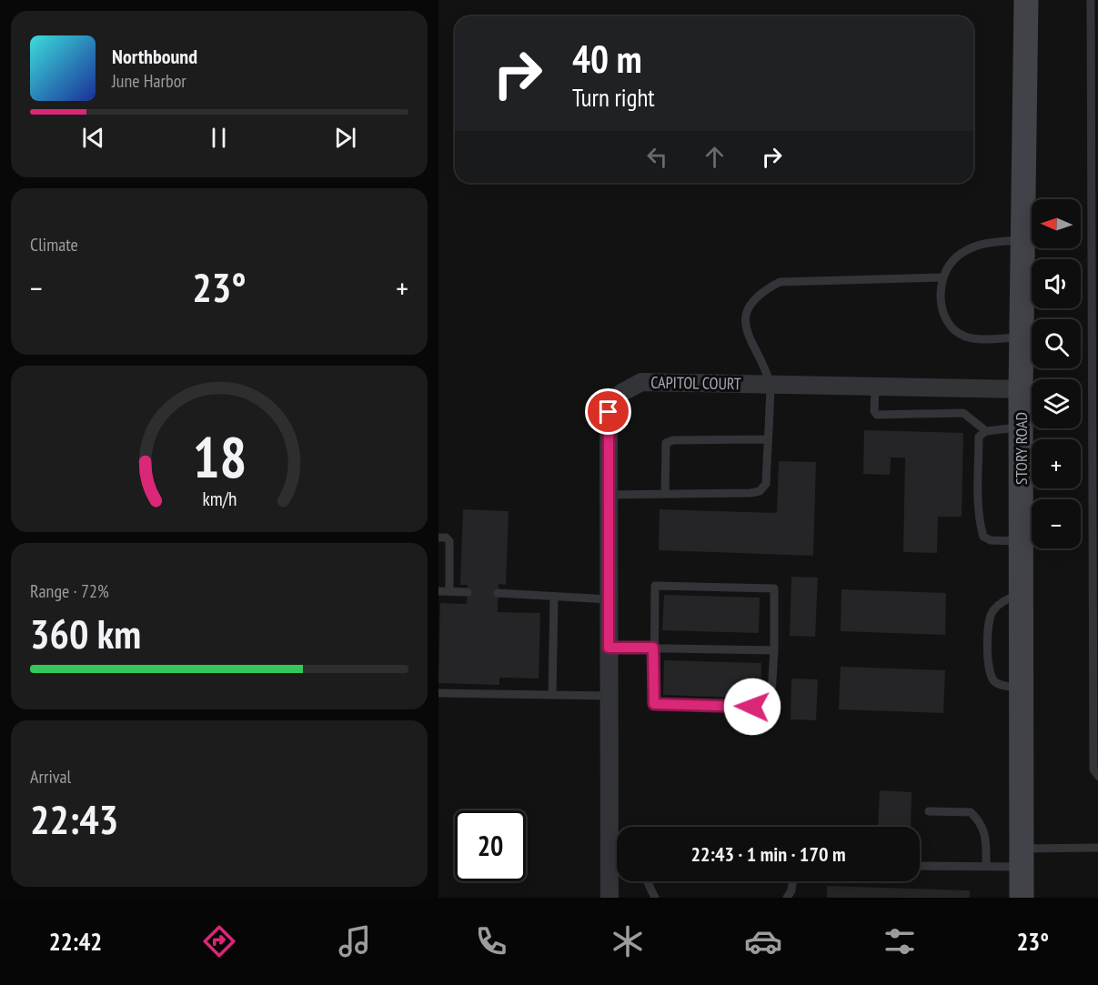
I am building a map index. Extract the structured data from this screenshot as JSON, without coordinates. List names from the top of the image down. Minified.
{"streets":{"street":["CAPITOL COURT","STORY ROAD"]},"crossings":[["CAPITOL COURT","STORY ROAD"]],"north":"left","page":{"turn":["40 m","Turn right"],"song":["Northbound","June Harbor"],"tile":["Climate",["Range · 72%","360 km"],["Arrival","22:43"]],"map_buttons":["+","−"],"heat":["−","23°","+"],"limit":"20","trip":"22:43 · 1 min · 170 m","tabs":["22:42","23°"],"gauge":["18","km/h"]}}
